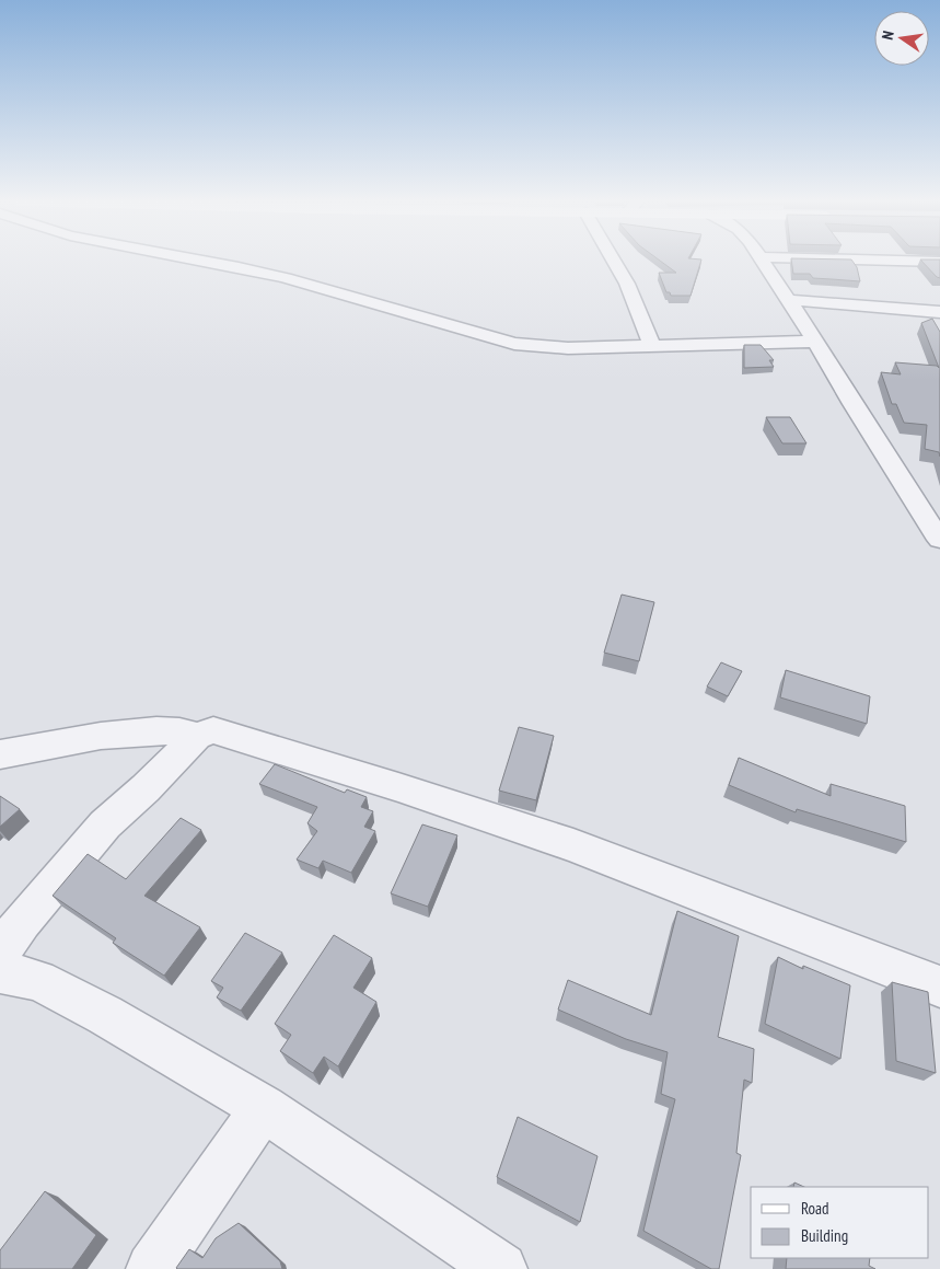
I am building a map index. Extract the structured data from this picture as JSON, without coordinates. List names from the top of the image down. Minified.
{"legend":["Road","Building"],"north":"left"}
